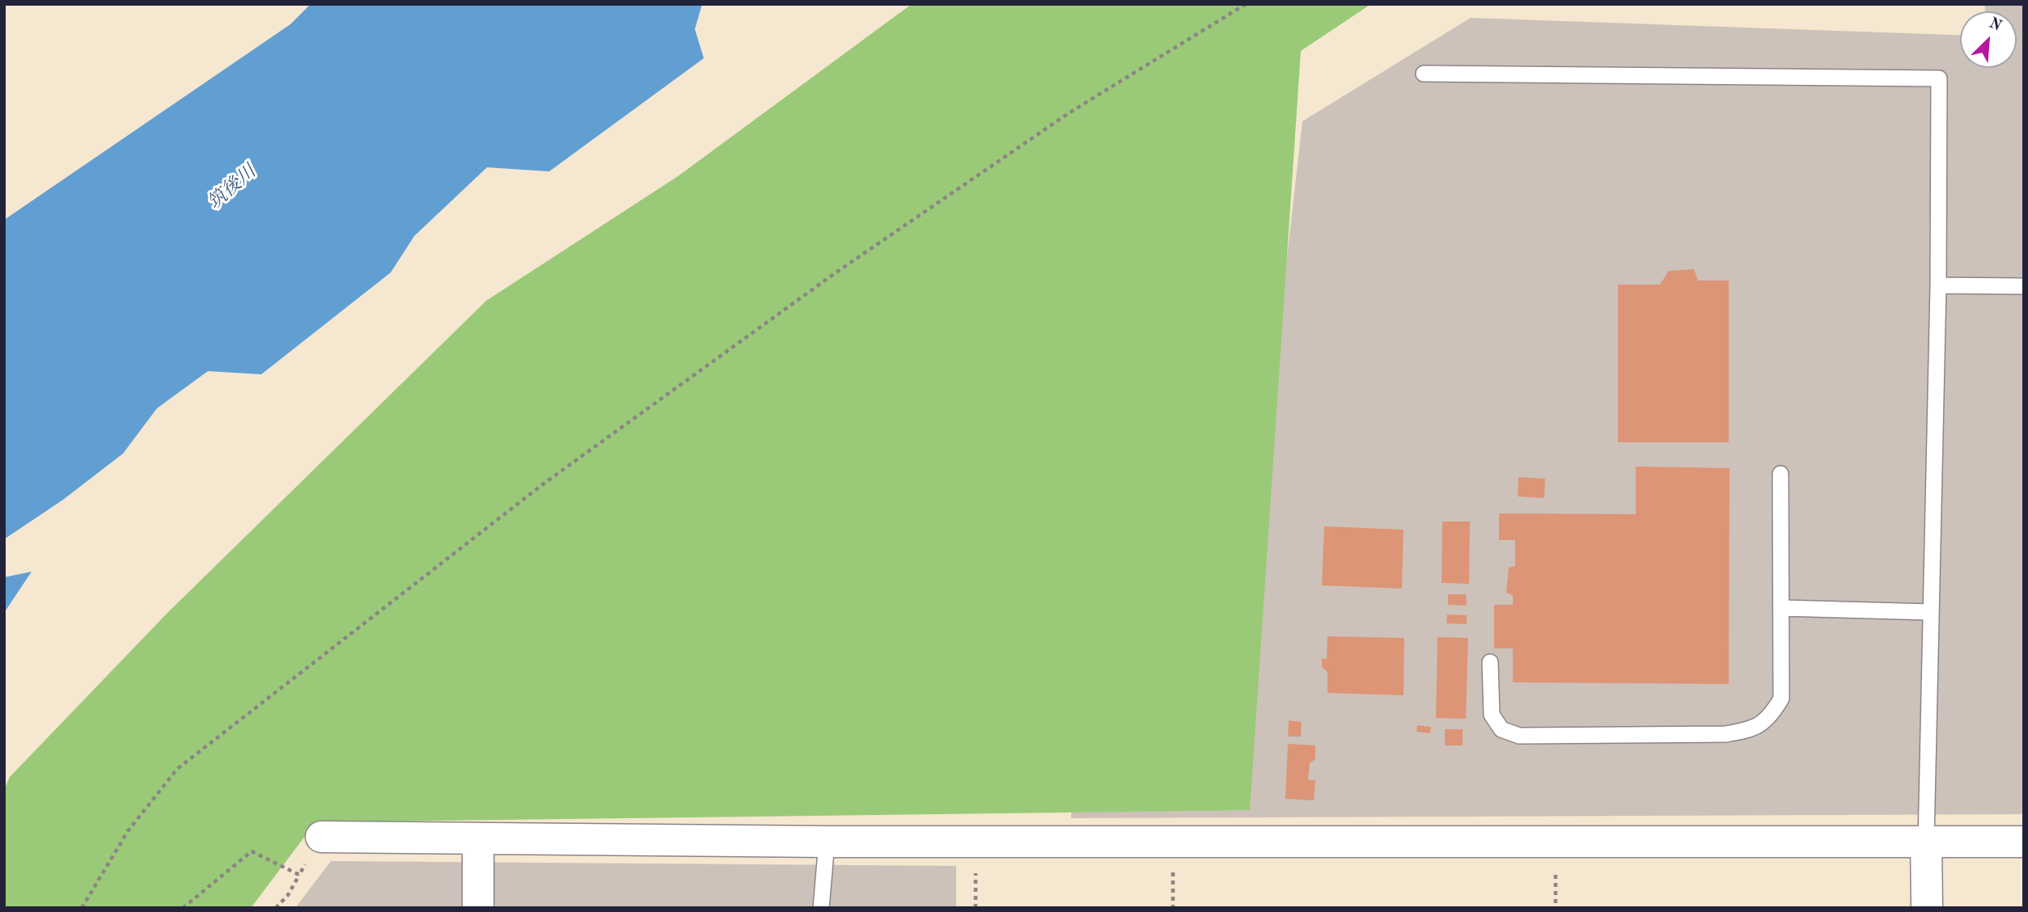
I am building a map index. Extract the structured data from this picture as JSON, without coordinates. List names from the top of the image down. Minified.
{"water":["筑後川"],"north":"top right"}
